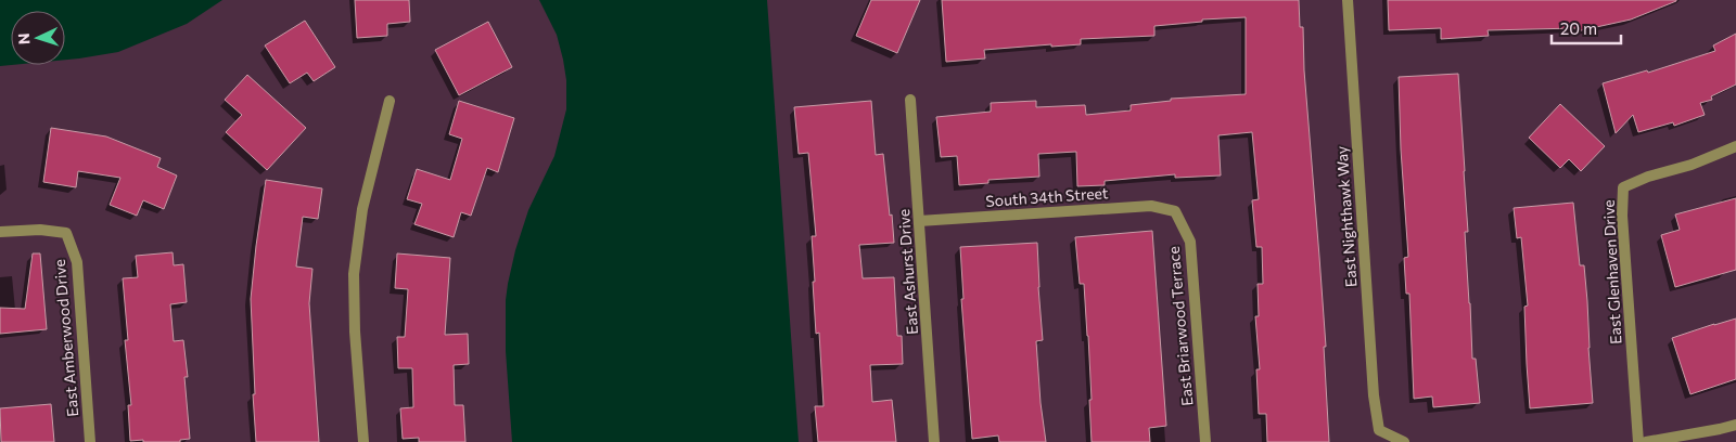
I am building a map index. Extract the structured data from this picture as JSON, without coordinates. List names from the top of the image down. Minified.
{"streets":{"street":["South 34th Street","East Nighthawk Way","East Ashurst Drive","East Glenhaven Drive","East Briarwood Terrace","East Amberwood Drive"]},"crossings":[["South 34th Street","East Ashurst Drive"],["South 34th Street","East Briarwood Terrace"]],"scale_bar":"20 m","north":"left"}
